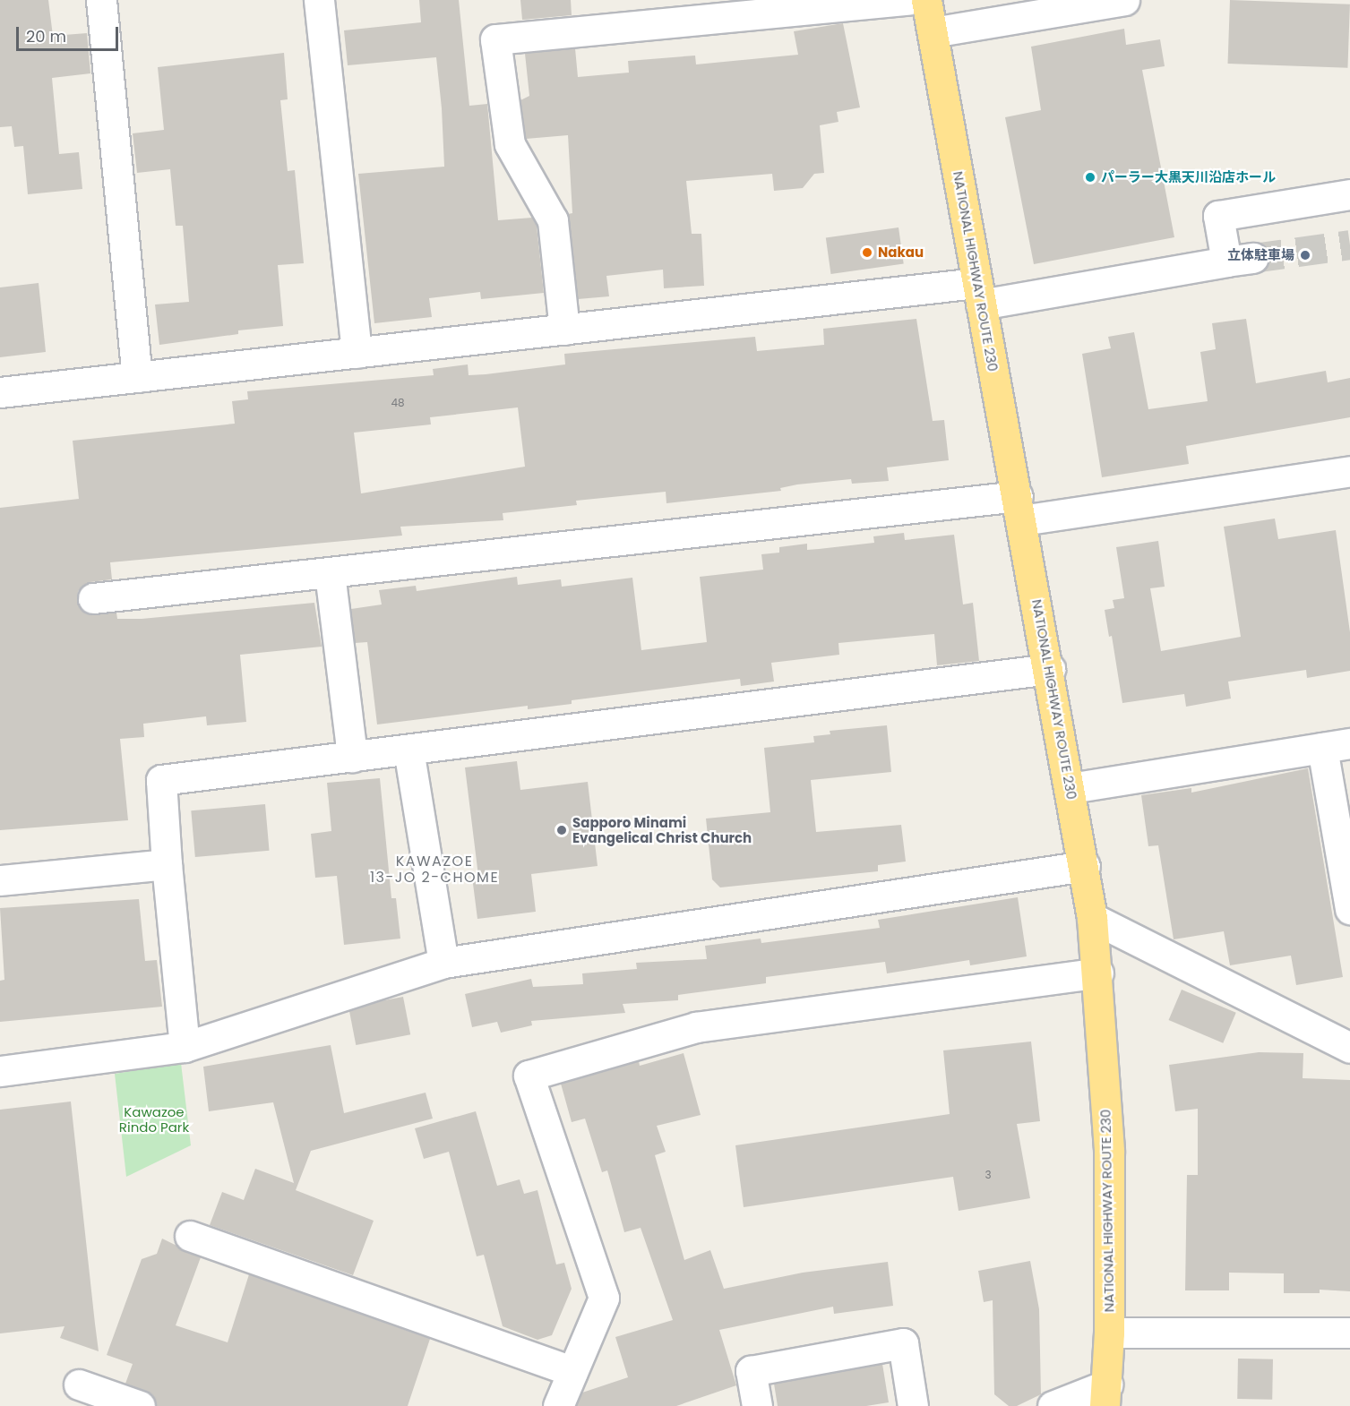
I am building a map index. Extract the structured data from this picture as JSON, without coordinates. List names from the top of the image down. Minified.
{"streets":{"highway":["NATIONAL HIGHWAY ROUTE 230"]},"districts":["KAWAZOE 13-JO 2-CHOME"],"parks":["Kawazoe Rindo Park"],"places":["パーラー大黒天川沿店ホール","Nakau","立体駐車場","Sapporo Minami Evangelical Christ Church"],"house_numbers":["48","3"],"scale_bar":"20 m"}
